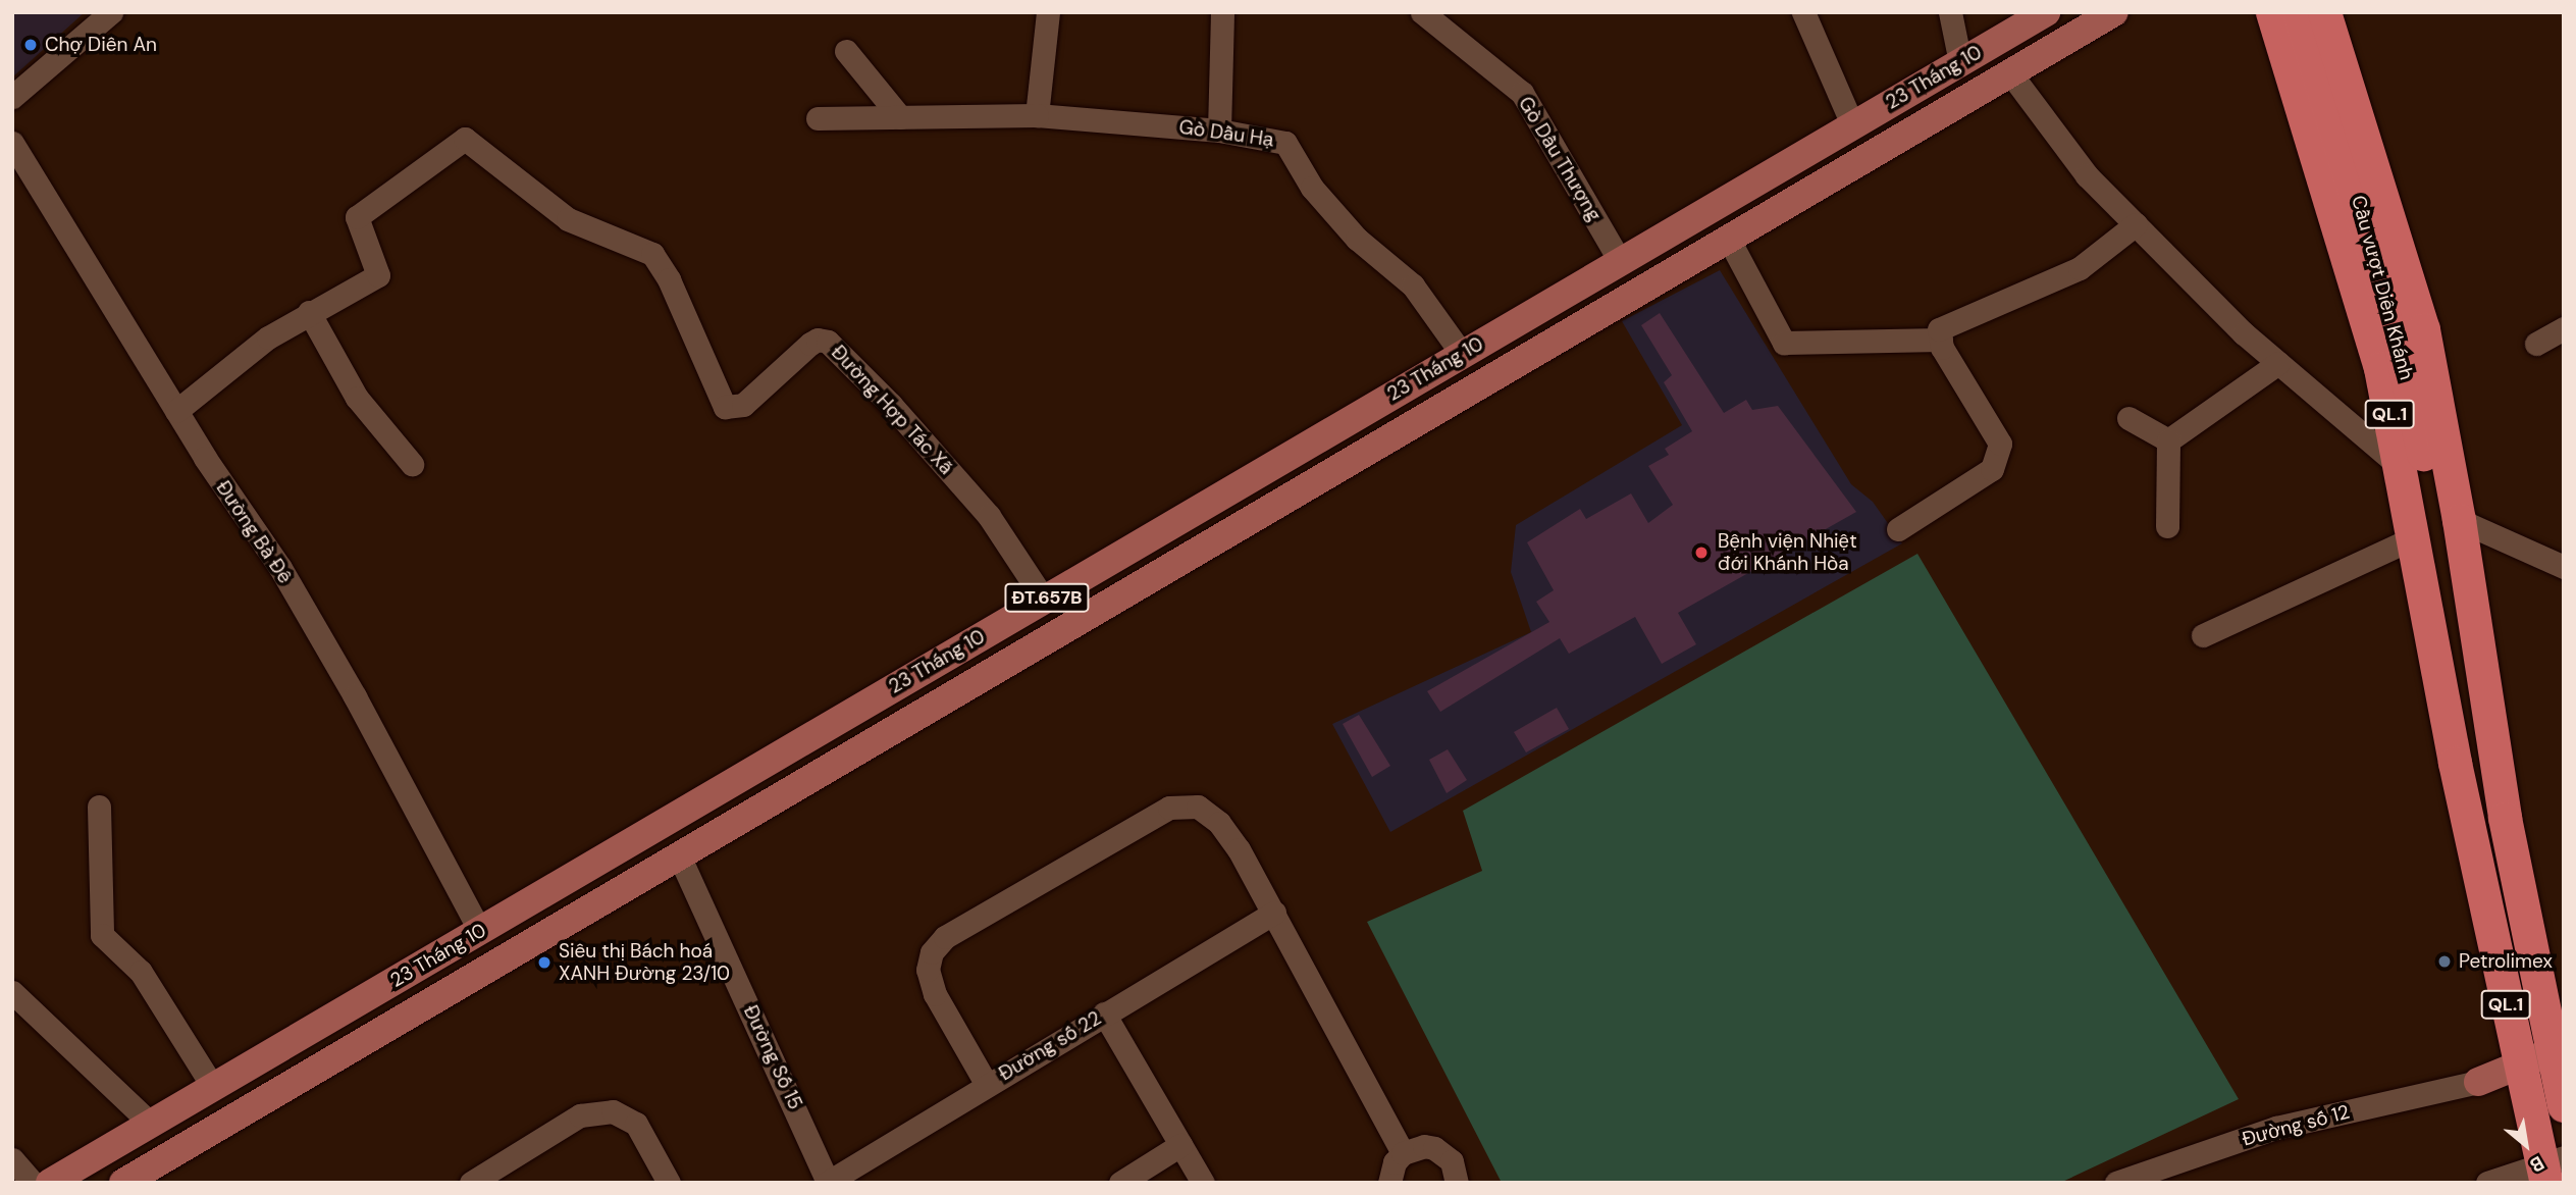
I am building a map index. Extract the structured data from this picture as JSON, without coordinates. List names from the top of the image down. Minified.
{"streets":{"highway":["Cầu vượt Diên Khánh","QL.1"],"main road":["23 Tháng 10","ĐT.657B"],"street":["Gò Dầu Hạ","Gò Dầu Thượng","Đường Hợp Tác Xã","Đường Bà Đê","Đường số 22","Đường Số 15","Đường số 12"]},"crossings":[["23 Tháng 10","Gò Dầu Hạ"],["23 Tháng 10","Gò Dầu Thượng"],["23 Tháng 10","Đường Hợp Tác Xã"],["23 Tháng 10","Đường Bà Đê"],["23 Tháng 10","Đường Số 15"],["Cầu vượt Diên Khánh","QL.1"],["Đường Hợp Tác Xã","Đường Bà Đê"],["Đường số 22","Đường Số 15"]],"places":["Chợ Diên An","Bệnh viện Nhiệt đới Khánh Hòa","Petrolimex","Siêu thị Bách hoá XANH Đường 23/10"],"north":"bottom right"}
